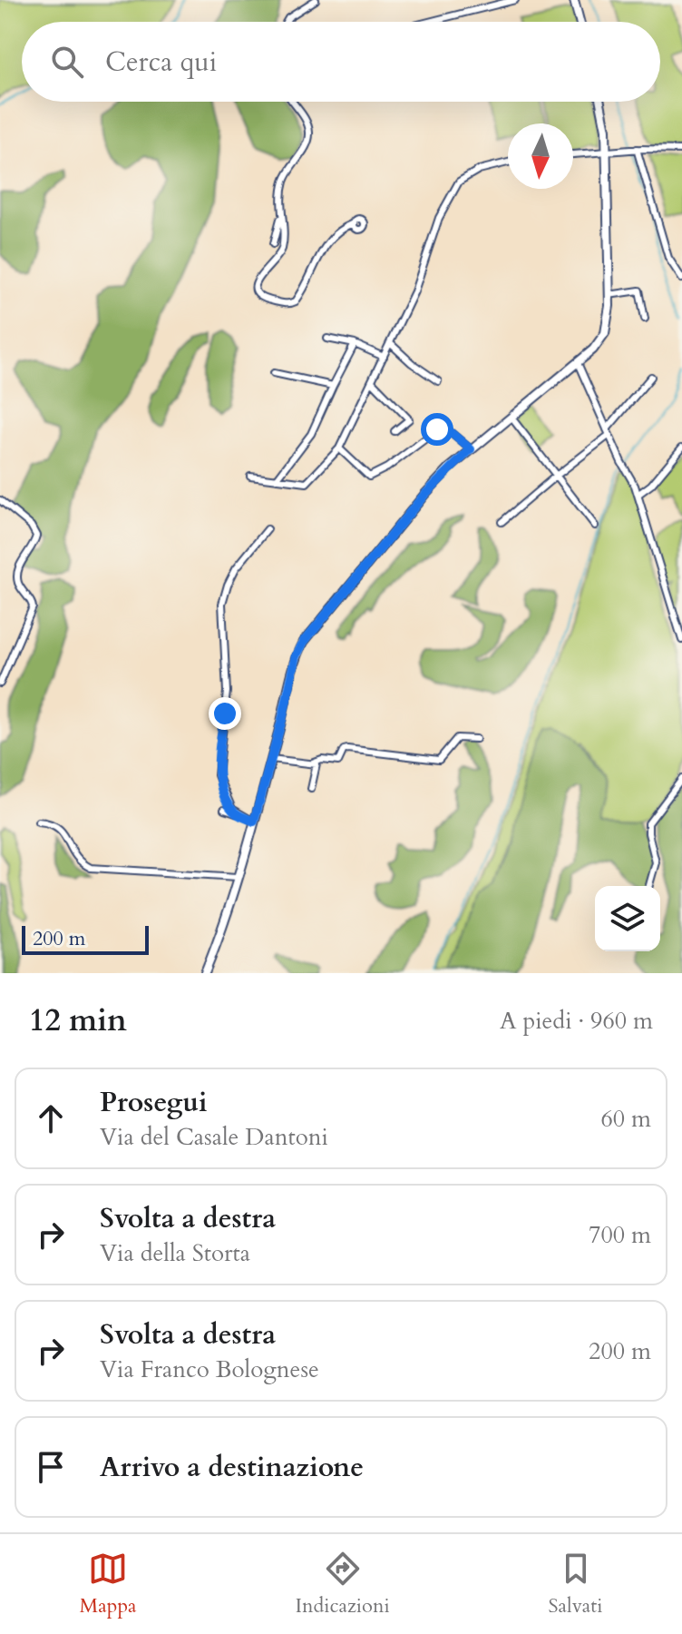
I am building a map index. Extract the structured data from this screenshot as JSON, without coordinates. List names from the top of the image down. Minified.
{"scale_bar":"200 m","north":"bottom","page":{"search":"Cerca qui","scale":"200 m","heading":["12 min","A piedi · 960 m"],"list":[["Prosegui","Via del Casale Dantoni","60 m"],["Svolta a destra","Via della Storta","700 m"],["Svolta a destra","Via Franco Bolognese","200 m"],"Arrivo a destinazione"],"nav":["Mappa","Indicazioni","Salvati"]}}
